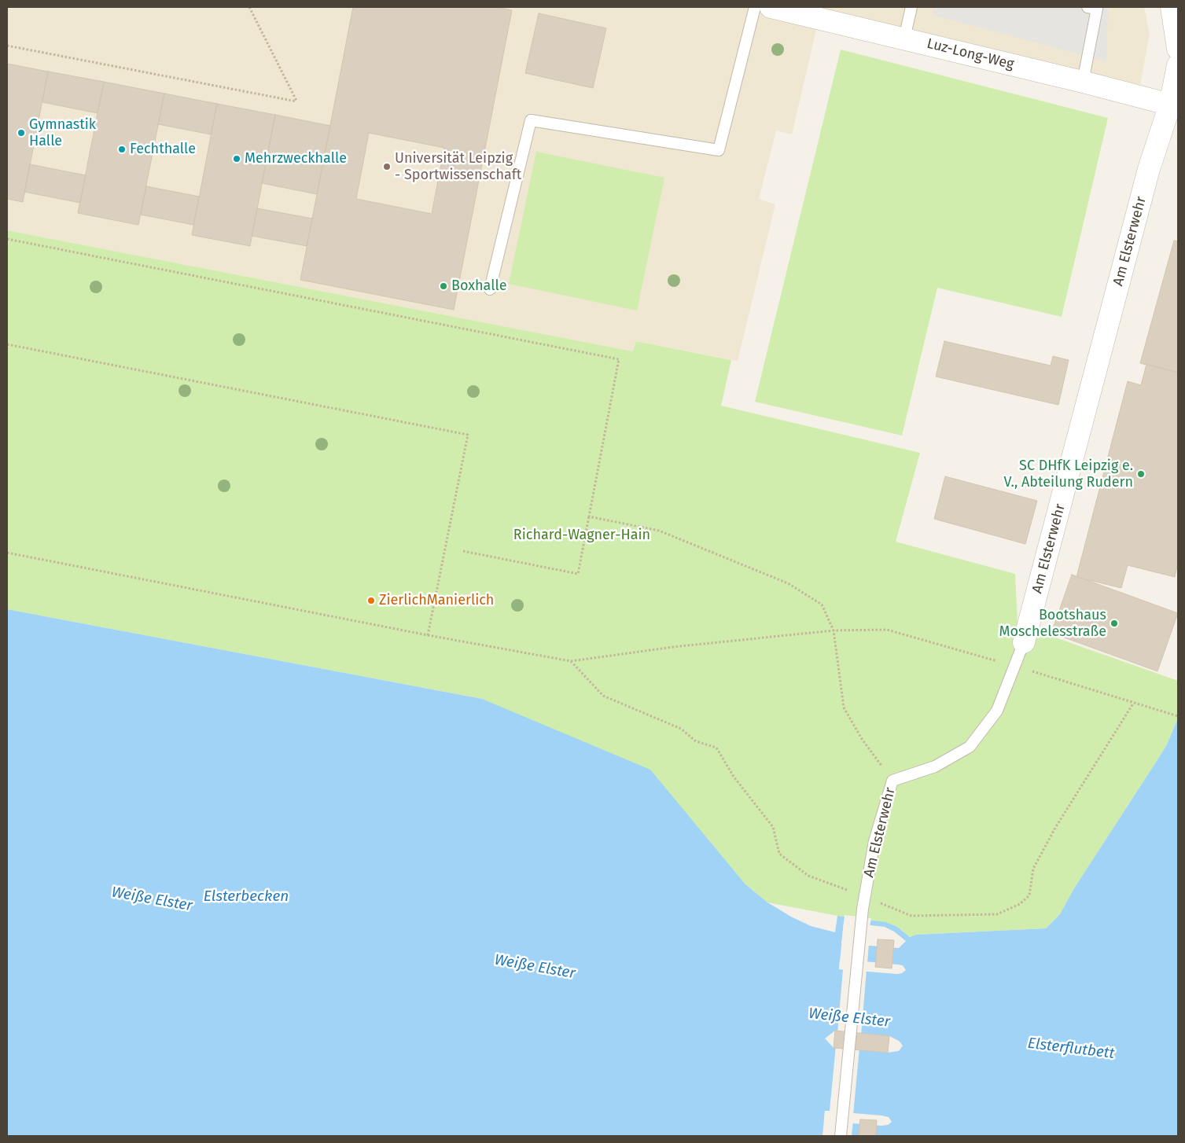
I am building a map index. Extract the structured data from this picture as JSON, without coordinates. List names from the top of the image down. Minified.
{"streets":{"street":["Luz-Long-Weg","Am Elsterwehr"]},"crossings":[["Luz-Long-Weg","Am Elsterwehr"]],"water":["Elsterbecken","Weiße Elster","Elsterflutbett"],"parks":["Richard-Wagner-Hain"],"places":["Gymnastik Halle","Fechthalle","Mehrzweckhalle","Universität Leipzig - Sportwissenschaft","Boxhalle","SC DHfK Leipzig e. V., Abteilung Rudern","ZierlichManierlich","Bootshaus Moschelesstraße"]}
